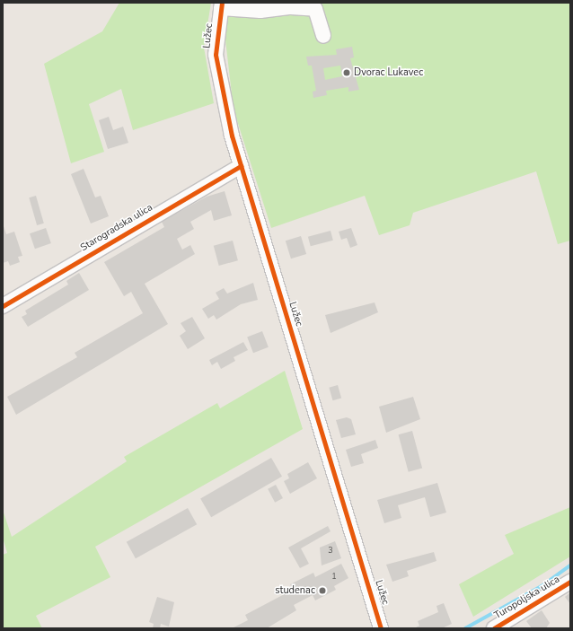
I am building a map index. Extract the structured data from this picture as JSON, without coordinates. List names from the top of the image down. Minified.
{"streets":{"street":["Lužec","Starogradska ulica","Turopoljska ulica"]},"crossings":[["Lužec","Starogradska ulica"]],"places":["Dvorac Lukavec","studenac"],"house_numbers":["3","1"]}
